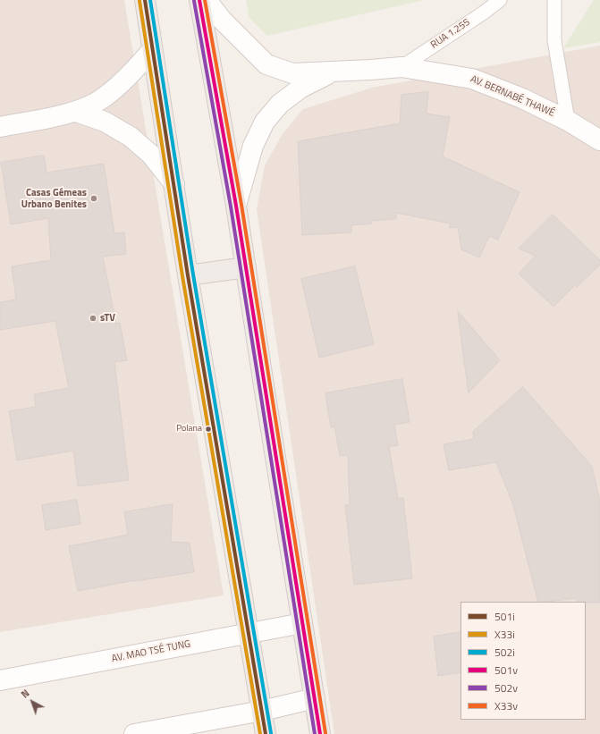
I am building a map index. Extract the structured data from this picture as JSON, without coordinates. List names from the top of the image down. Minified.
{"streets":{"main road":["AV. BERNABÉ THAWÉ","AV. MAO TSÉ TUNG"],"lane":["RUA 1.255"]},"crossings":[["RUA 1.255","AV. BERNABÉ THAWÉ"]],"places":["Casas Gémeas Urbano Benites","sTV","Polana"],"lines":["transit line 501i","transit line 502i","transit line 501v","transit line X33v","transit line X33i","transit line 502v"],"legend":["501i","X33i","502i","501v","502v","X33v"],"north":"top left"}
